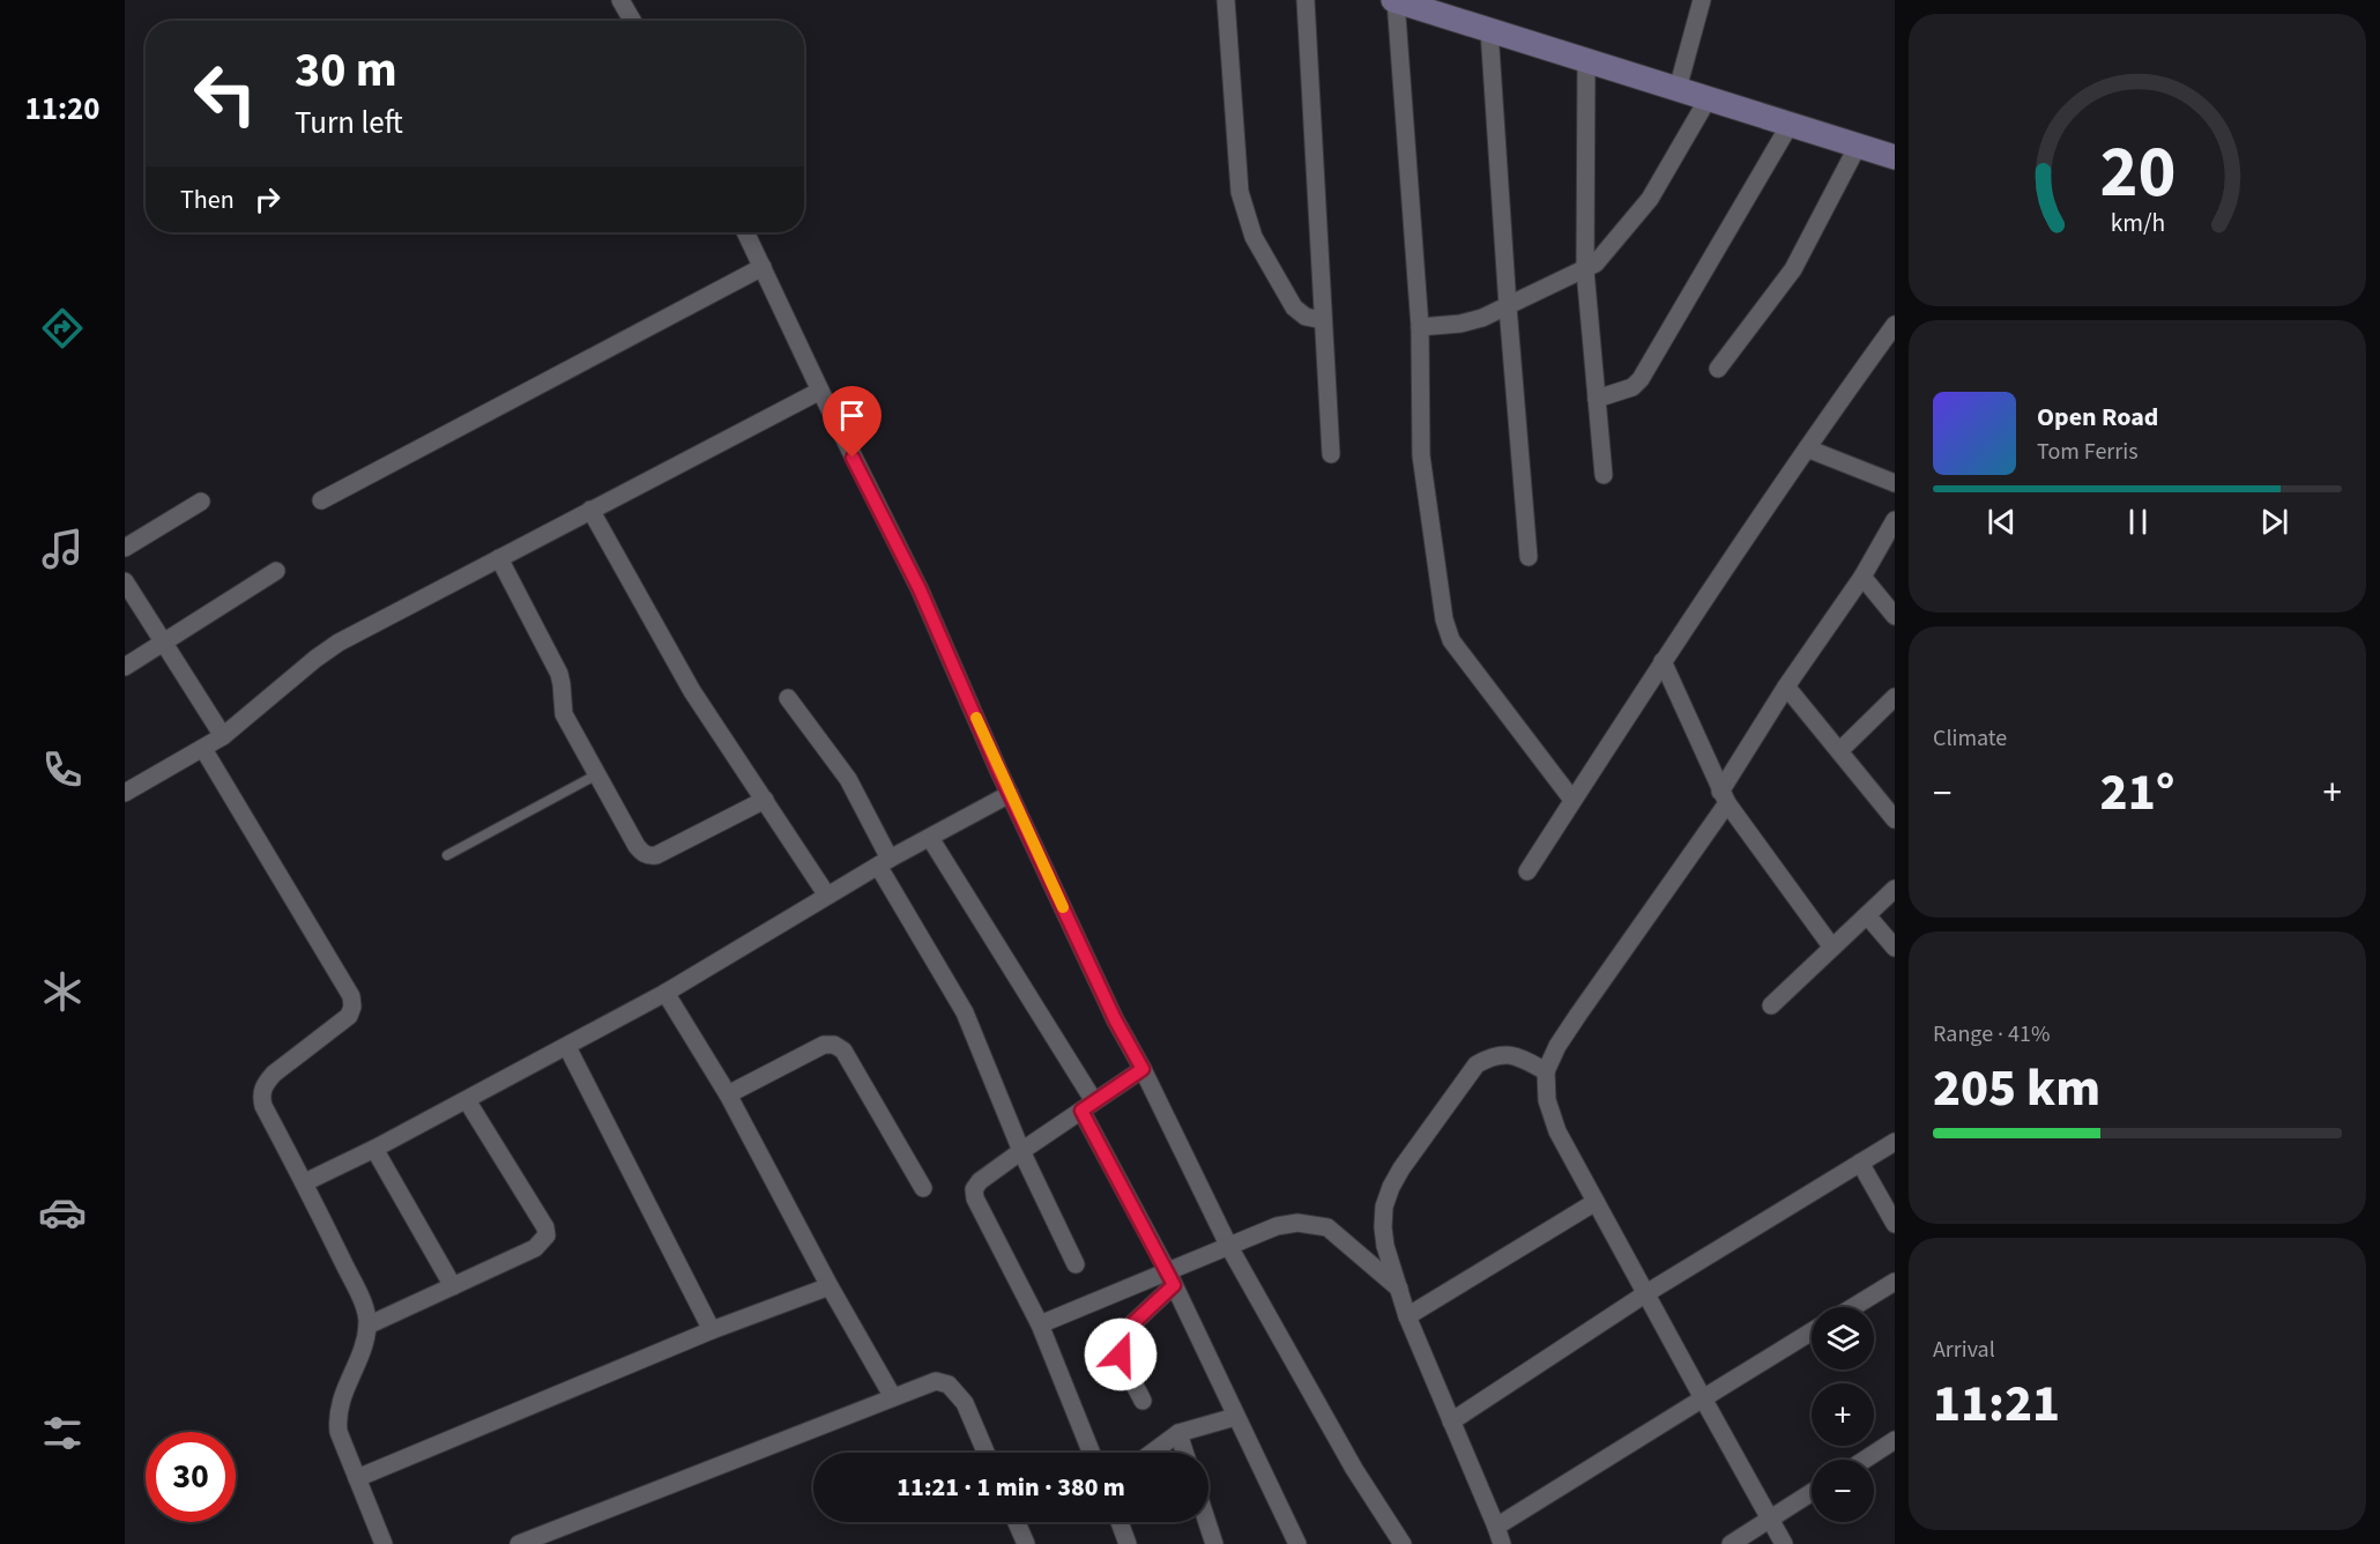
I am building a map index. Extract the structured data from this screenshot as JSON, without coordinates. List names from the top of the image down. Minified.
{"page":{"tabs":"11:20","turn":["30 m","Turn left"],"then":"Then","song":["Open Road","Tom Ferris"],"tile":["Climate",["Range · 41%","205 km"],["Arrival","11:21"]],"heat":["−","21°","+"],"map_buttons":["+","−"],"limit":"30","trip":"11:21 · 1 min · 380 m","gauge":["20","km/h"]}}
